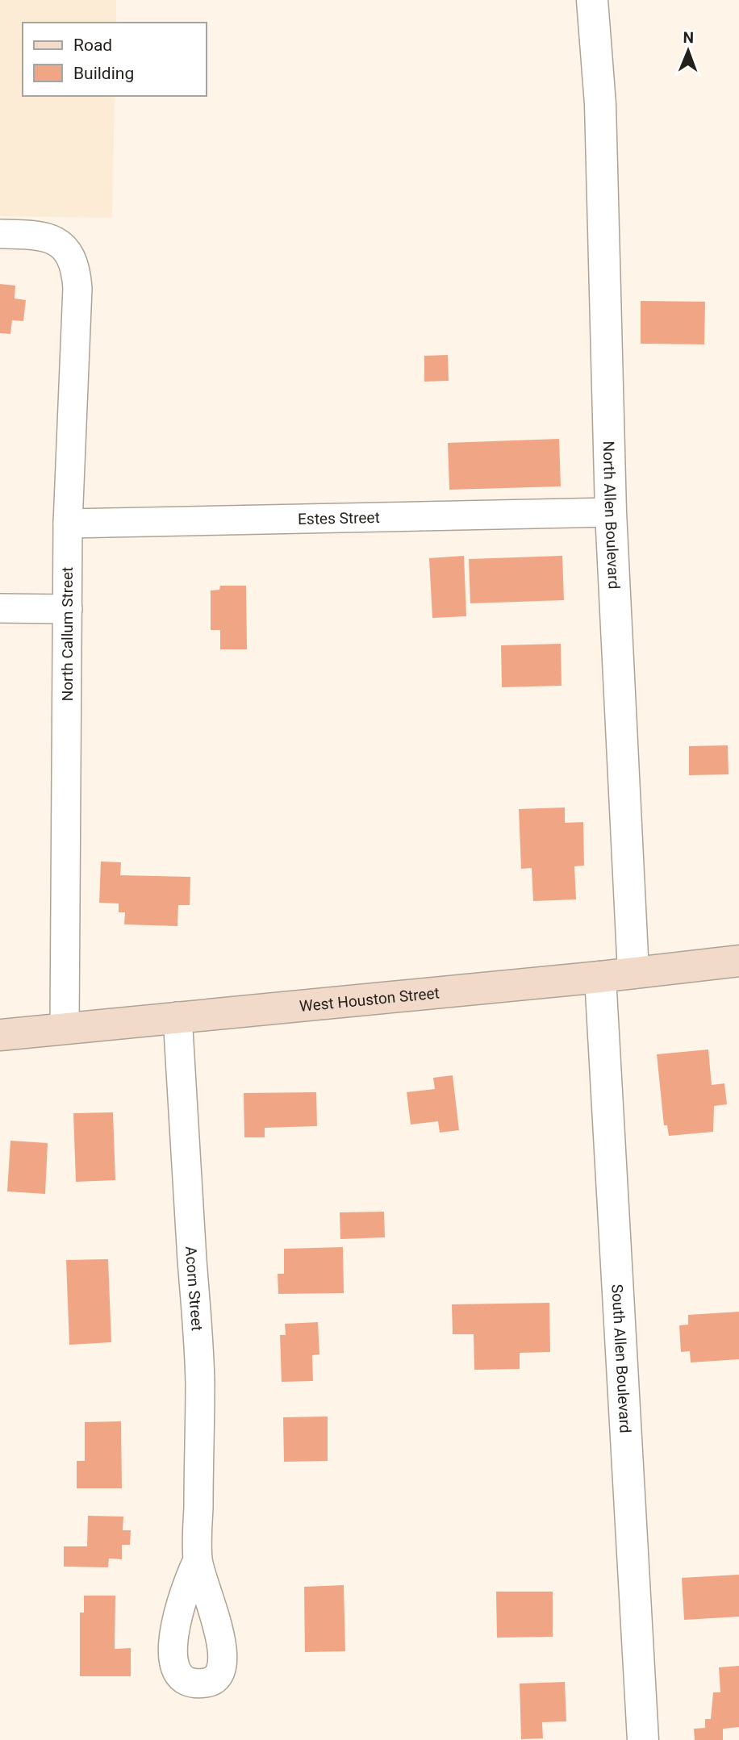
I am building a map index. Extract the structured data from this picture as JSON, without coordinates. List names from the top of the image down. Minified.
{"streets":{"main road":["West Houston Street"],"street":["North Allen Boulevard","Estes Street","North Callum Street","Acorn Street","South Allen Boulevard"]},"crossings":[["North Allen Boulevard","Estes Street"],["North Allen Boulevard","West Houston Street"],["Estes Street","North Callum Street"],["North Callum Street","West Houston Street"],["West Houston Street","Acorn Street"],["West Houston Street","South Allen Boulevard"]],"legend":["Road","Building"],"north":"top"}
